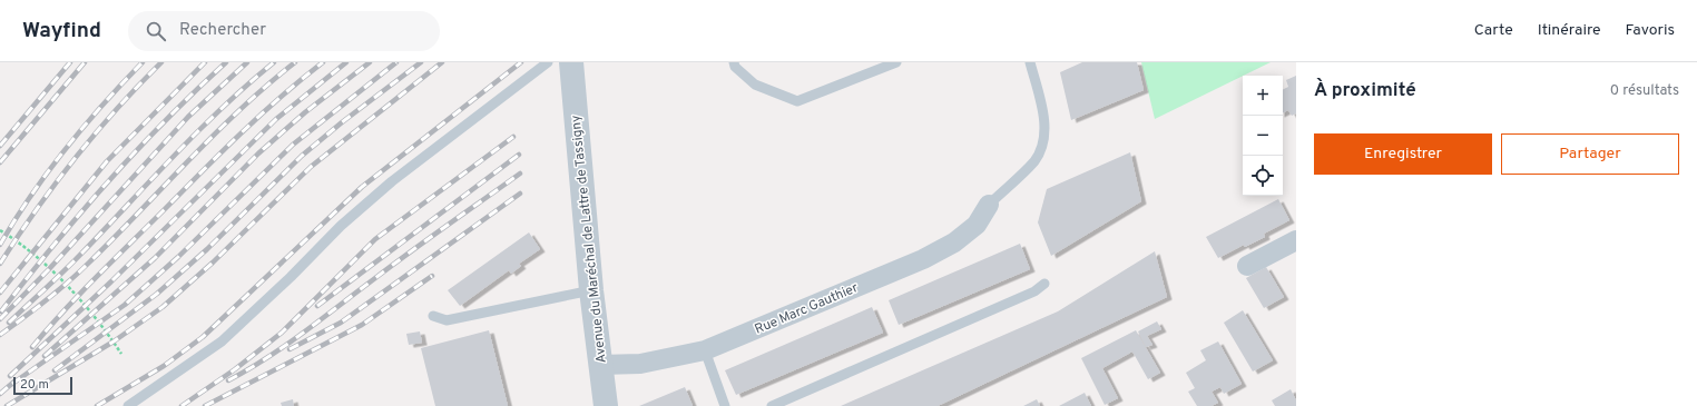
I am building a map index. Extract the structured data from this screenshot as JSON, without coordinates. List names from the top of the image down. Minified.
{"streets":{"street":["Avenue du Maréchal de Lattre de Tassigny","Rue Marc Gauthier"]},"crossings":[["Avenue du Maréchal de Lattre de Tassigny","Rue Marc Gauthier"]],"scale_bar":"20 m","page":{"header":"Wayfind","search":"Rechercher","nav":["Carte","Itinéraire","Favoris"],"heading":["À proximité","0 résultats"],"map_buttons":["+","−"],"buttons":["Enregistrer","Partager"],"scale":"20 m"}}
